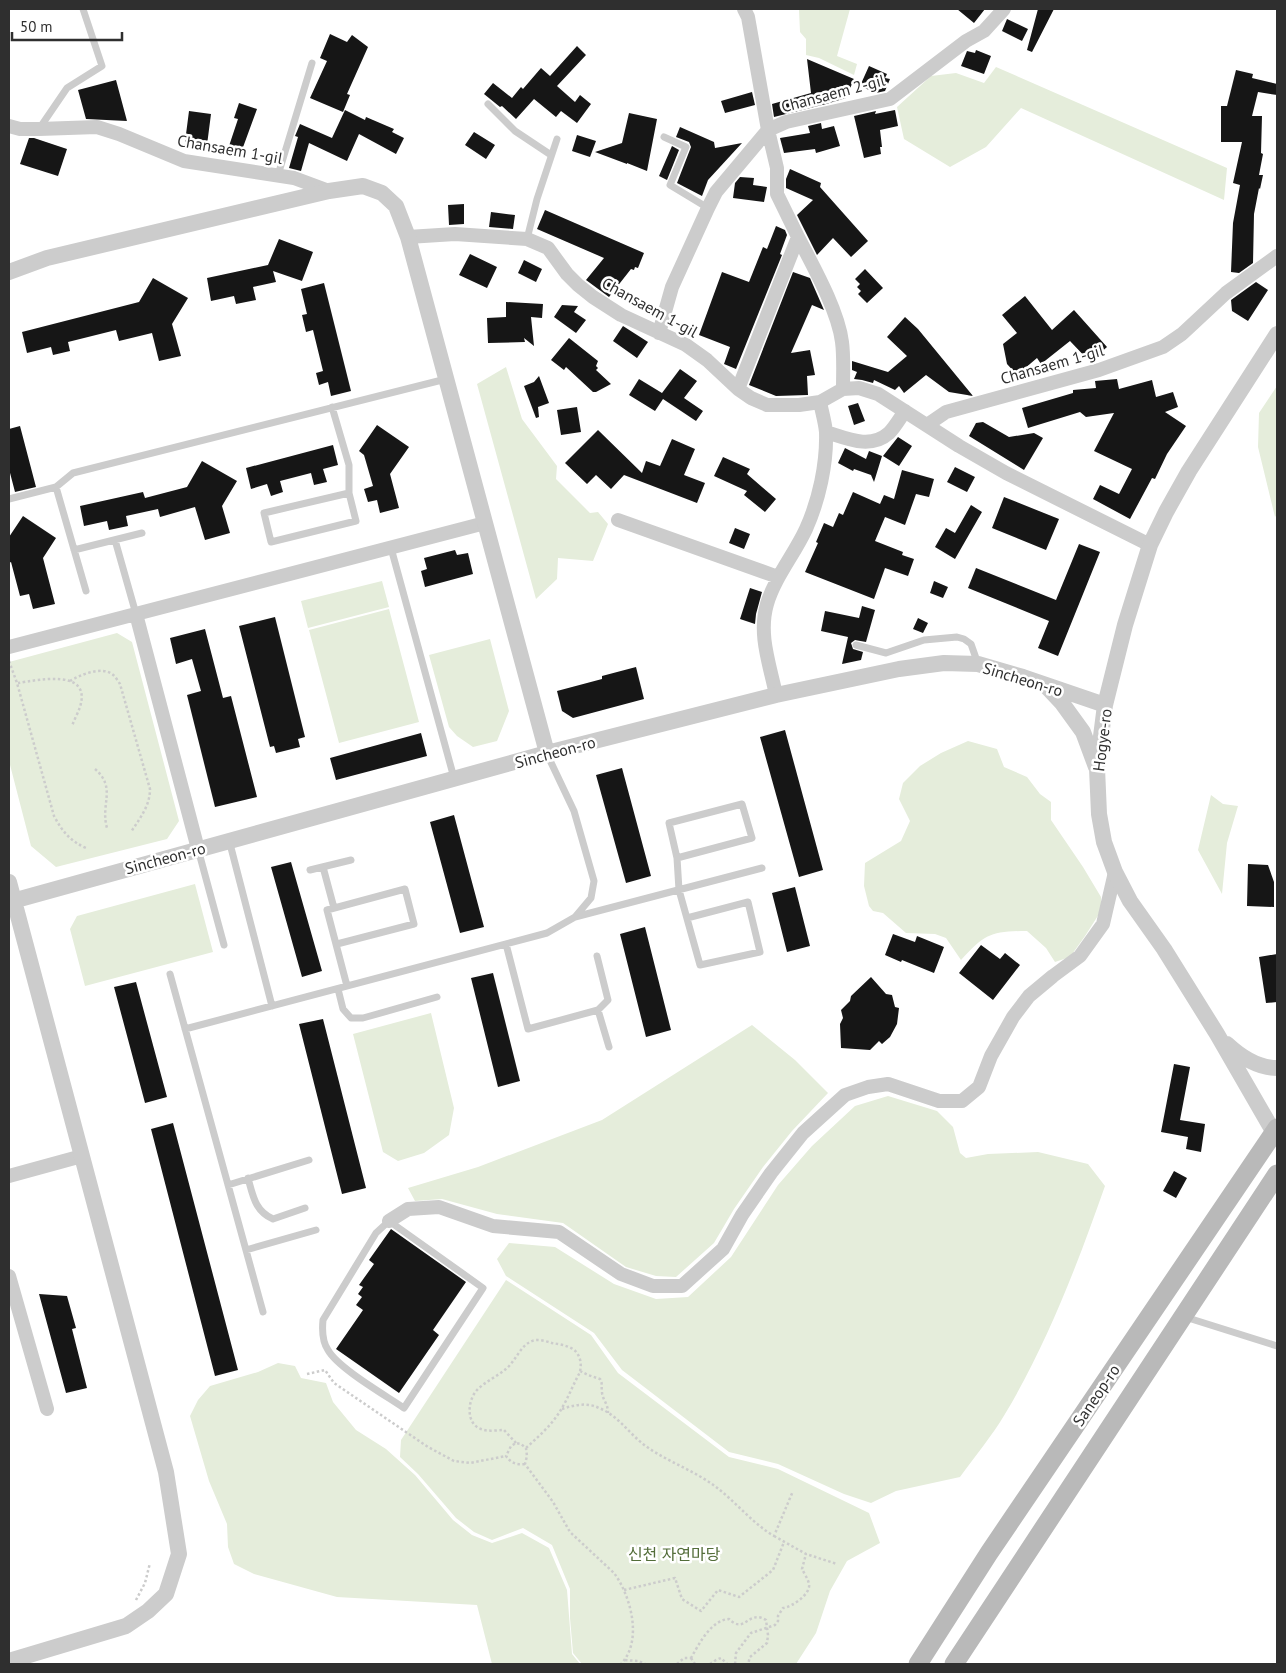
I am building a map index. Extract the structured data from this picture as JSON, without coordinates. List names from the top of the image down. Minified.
{"streets":{"main road":["Saneop-ro"],"street":["Chansaem 2-gil","Chansaem 1-gil","Sincheon-ro","Hogye-ro"]},"crossings":[["Chansaem 2-gil","Chansaem 1-gil"],["Sincheon-ro","Hogye-ro"],["Hogye-ro","Saneop-ro"]],"parks":["신천 자연마당"],"scale_bar":"50 m"}
